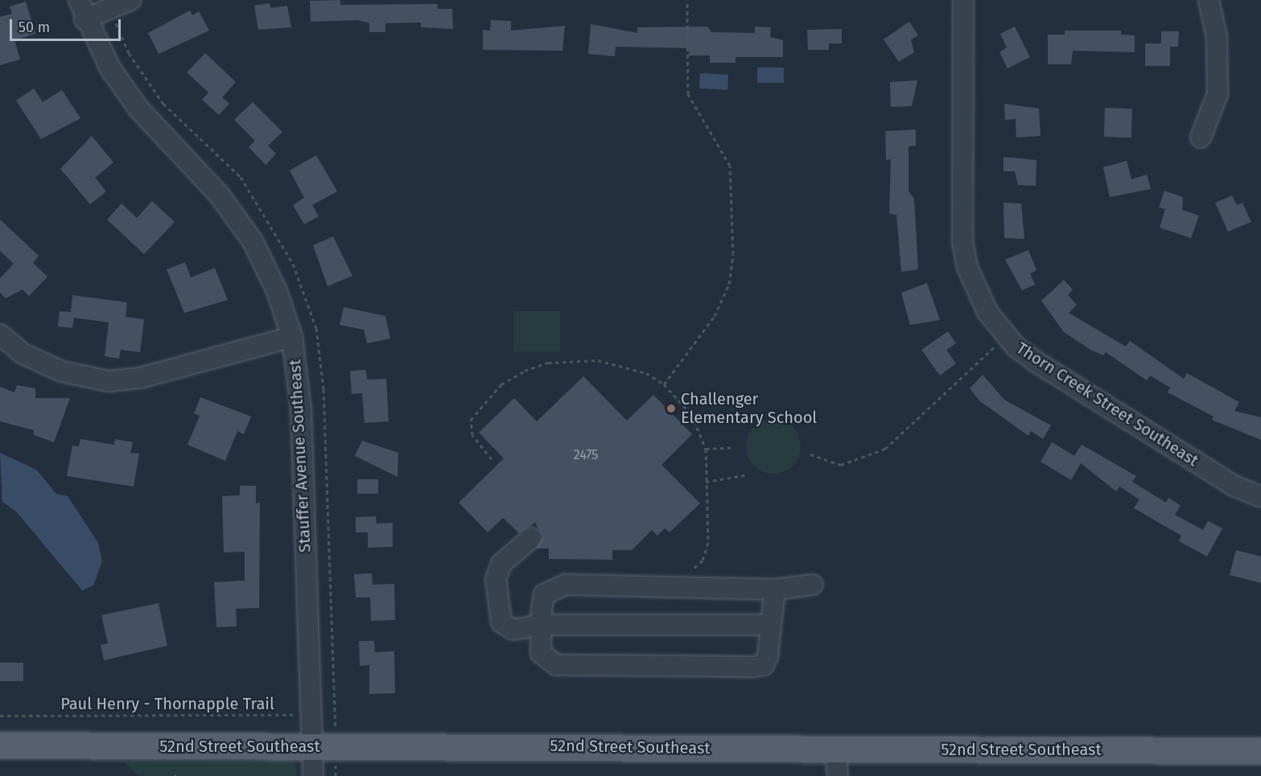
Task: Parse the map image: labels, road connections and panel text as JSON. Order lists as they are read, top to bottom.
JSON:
{
  "streets": {
    "main road": ["52nd Street Southeast"],
    "street": ["Thorn Creek Street Southeast", "Stauffer Avenue Southeast"],
    "path": ["Paul Henry - Thornapple Trail"]
  },
  "crossings": [
    ["Stauffer Avenue Southeast", "Paul Henry - Thornapple Trail"],
    ["Stauffer Avenue Southeast", "52nd Street Southeast"]
  ],
  "places": ["Challenger Elementary School"],
  "house_numbers": ["2475"],
  "scale_bar": "50 m"
}
